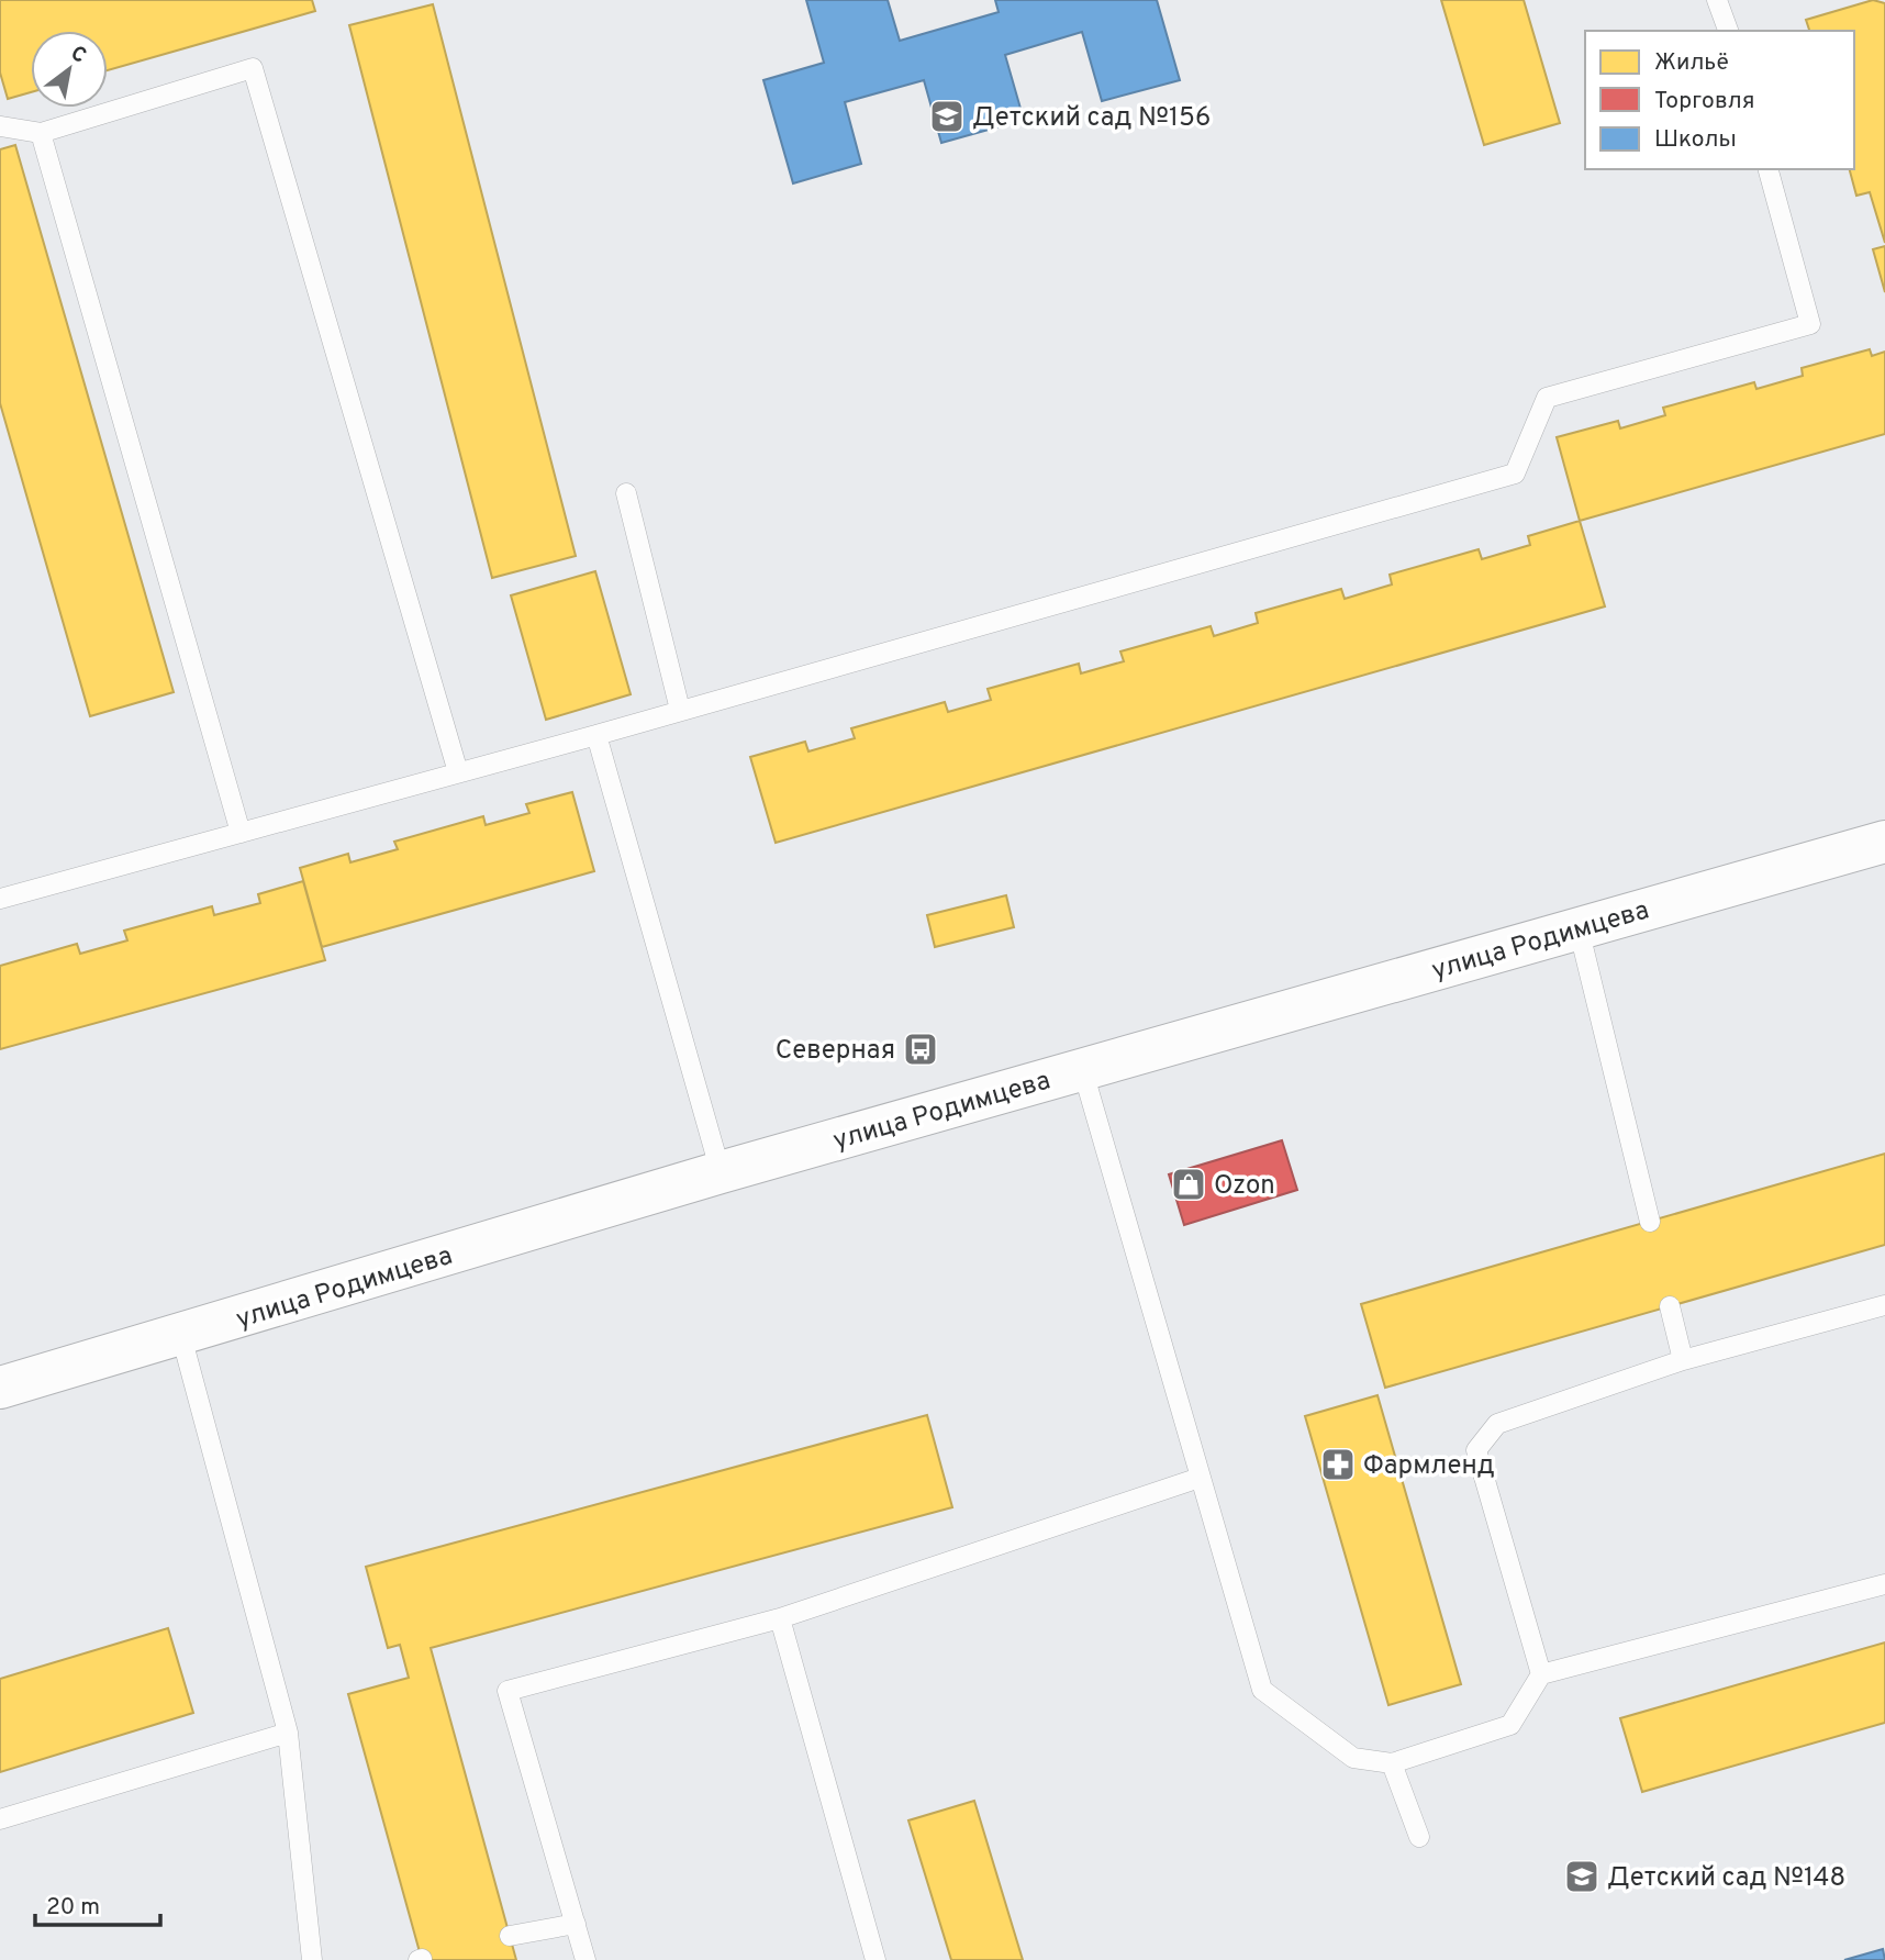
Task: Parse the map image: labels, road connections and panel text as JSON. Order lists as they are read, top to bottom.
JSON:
{
  "streets": {
    "main road": ["улица Родимцева"]
  },
  "places": {
    "school or university": ["Детский сад №156", "Детский сад №148"],
    "bus stop": ["Северная"],
    "shop": ["Ozon"],
    "pharmacy": ["Фармленд"]
  },
  "legend": ["Жильё", "Торговля", "Школы"],
  "scale_bar": "20 m",
  "north": "top right"
}
